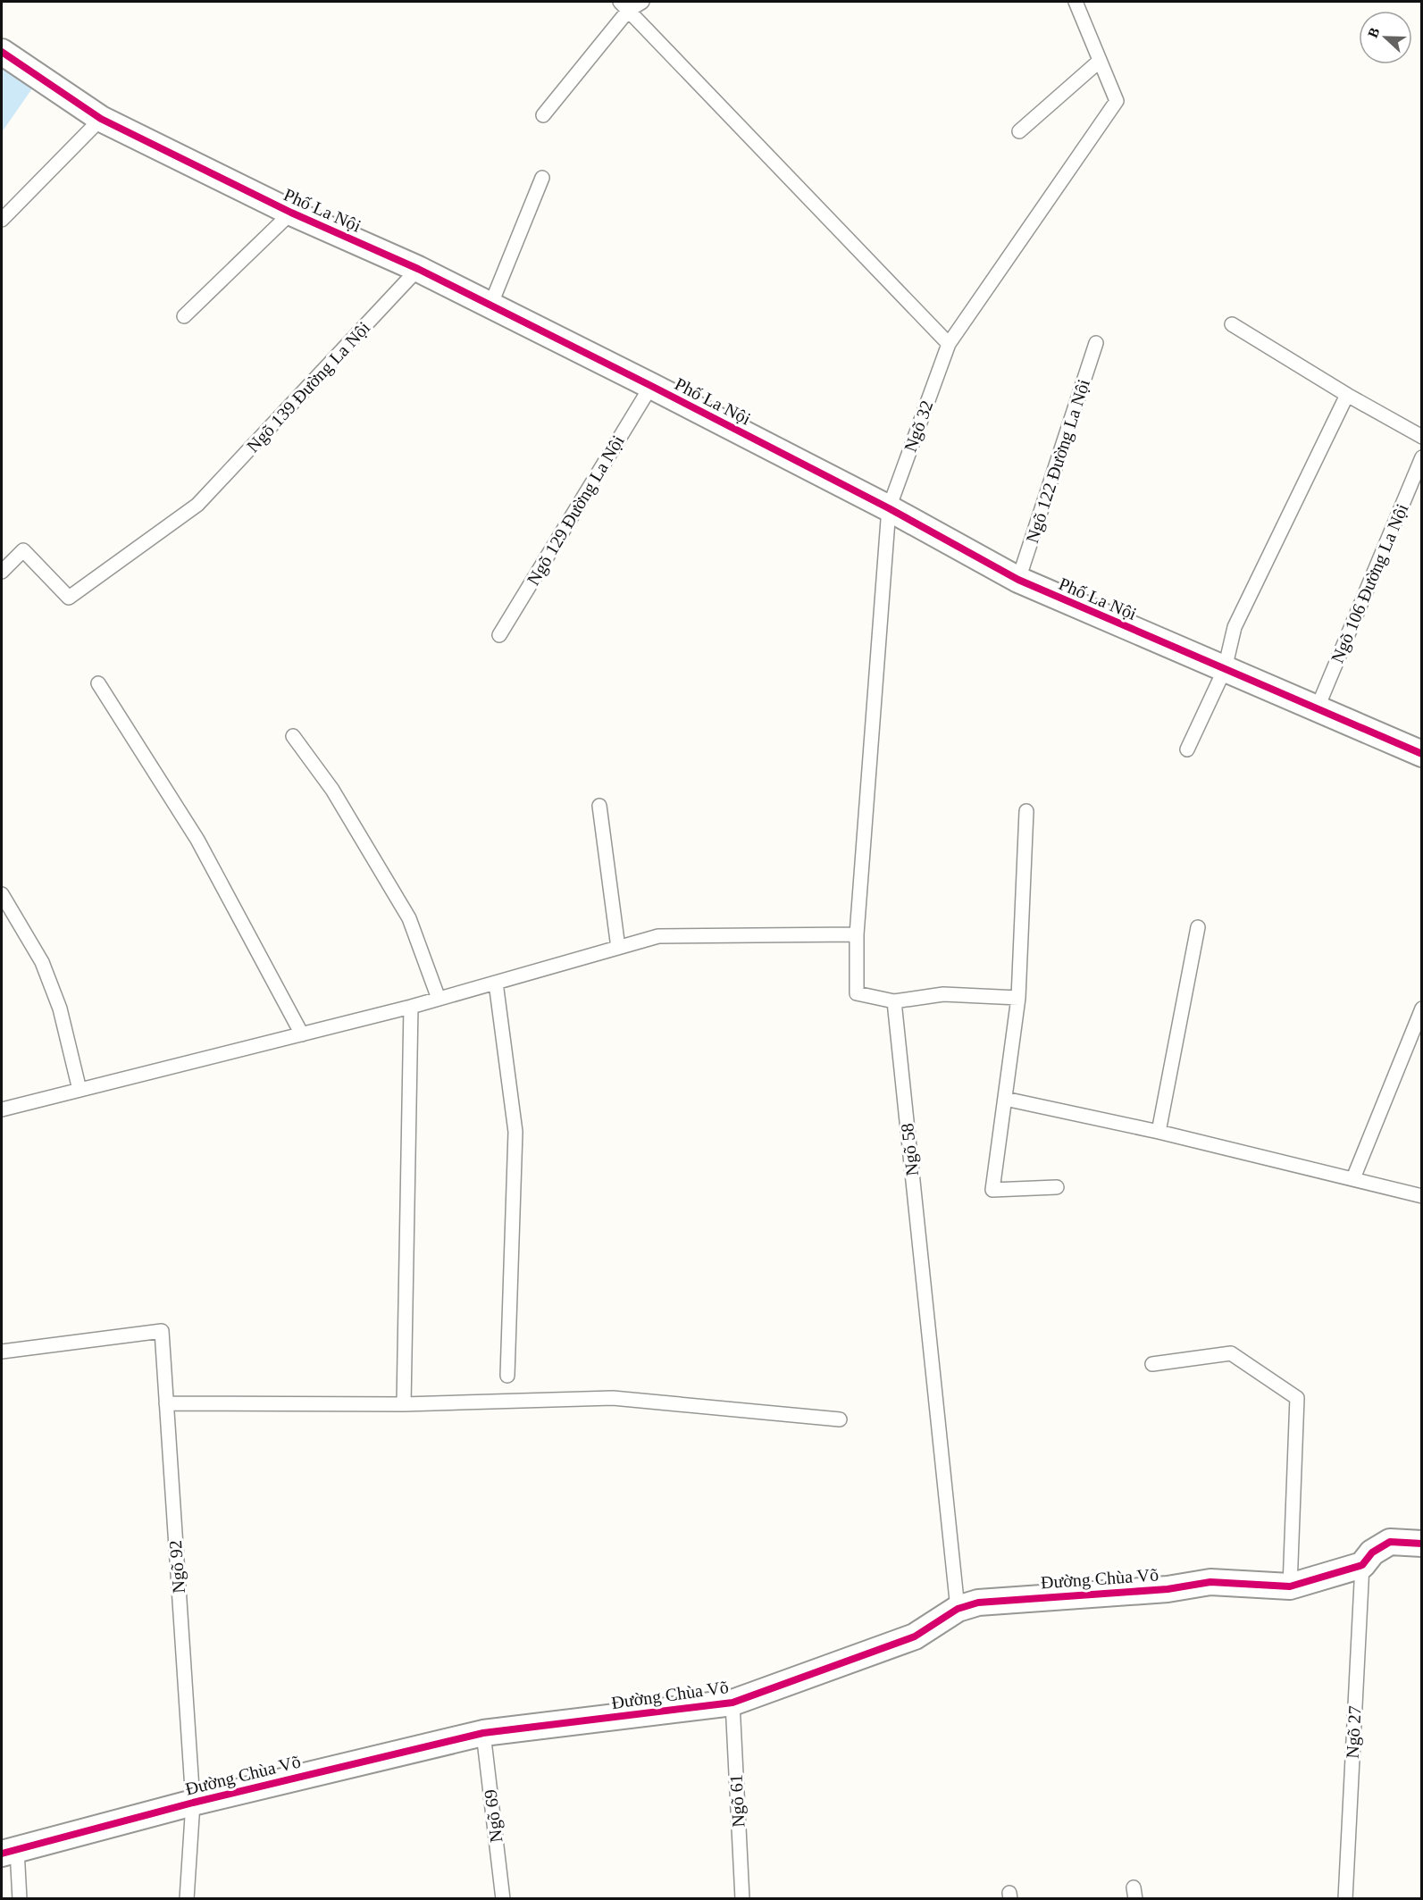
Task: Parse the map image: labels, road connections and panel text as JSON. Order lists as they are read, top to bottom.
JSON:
{
  "streets": {
    "street": ["Phố La Nội", "Đường Chùa Võ"],
    "lane": [
      "Ngõ 139 Đường La Nội",
      "Ngõ 32",
      "Ngõ 122 Đường La Nội",
      "Ngõ 129 Đường La Nội",
      "Ngõ 106 Đường La Nội",
      "Ngõ 58",
      "Ngõ 92",
      "Ngõ 27",
      "Ngõ 61",
      "Ngõ 69"
    ]
  },
  "crossings": [
    ["Phố La Nội", "Ngõ 139 Đường La Nội"],
    ["Phố La Nội", "Ngõ 32"],
    ["Phố La Nội", "Ngõ 122 Đường La Nội"],
    ["Phố La Nội", "Ngõ 129 Đường La Nội"],
    ["Phố La Nội", "Ngõ 106 Đường La Nội"],
    ["Ngõ 32", "Ngõ 58"],
    ["Ngõ 58", "Đường Chùa Võ"],
    ["Ngõ 92", "Đường Chùa Võ"],
    ["Đường Chùa Võ", "Ngõ 27"],
    ["Đường Chùa Võ", "Ngõ 61"],
    ["Đường Chùa Võ", "Ngõ 69"]
  ],
  "north": "left"
}
